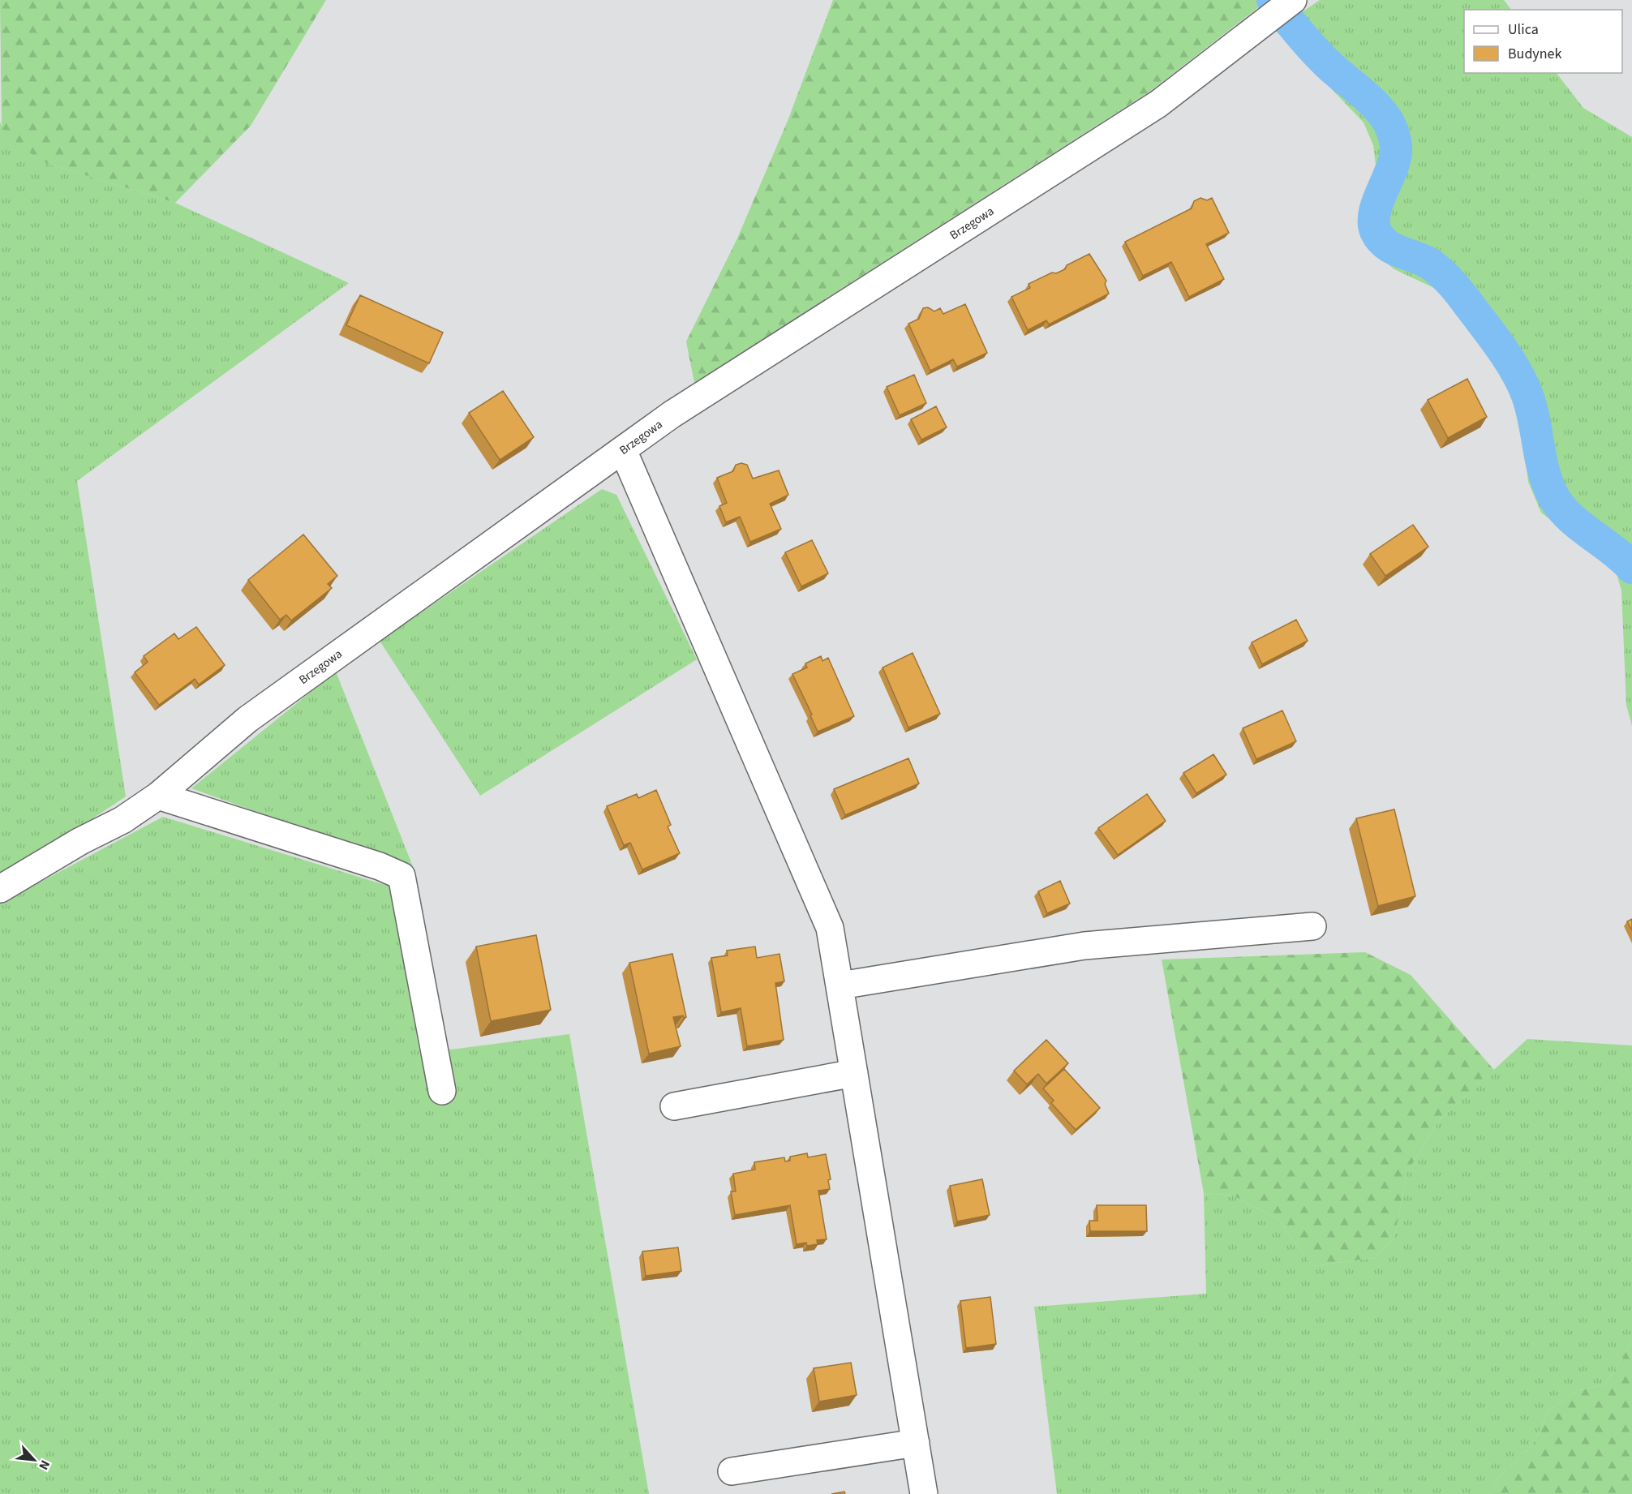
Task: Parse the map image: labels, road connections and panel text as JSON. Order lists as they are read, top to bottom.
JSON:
{
  "streets": {
    "street": ["Brzegowa"]
  },
  "legend": ["Ulica", "Budynek"],
  "north": "bottom right"
}
